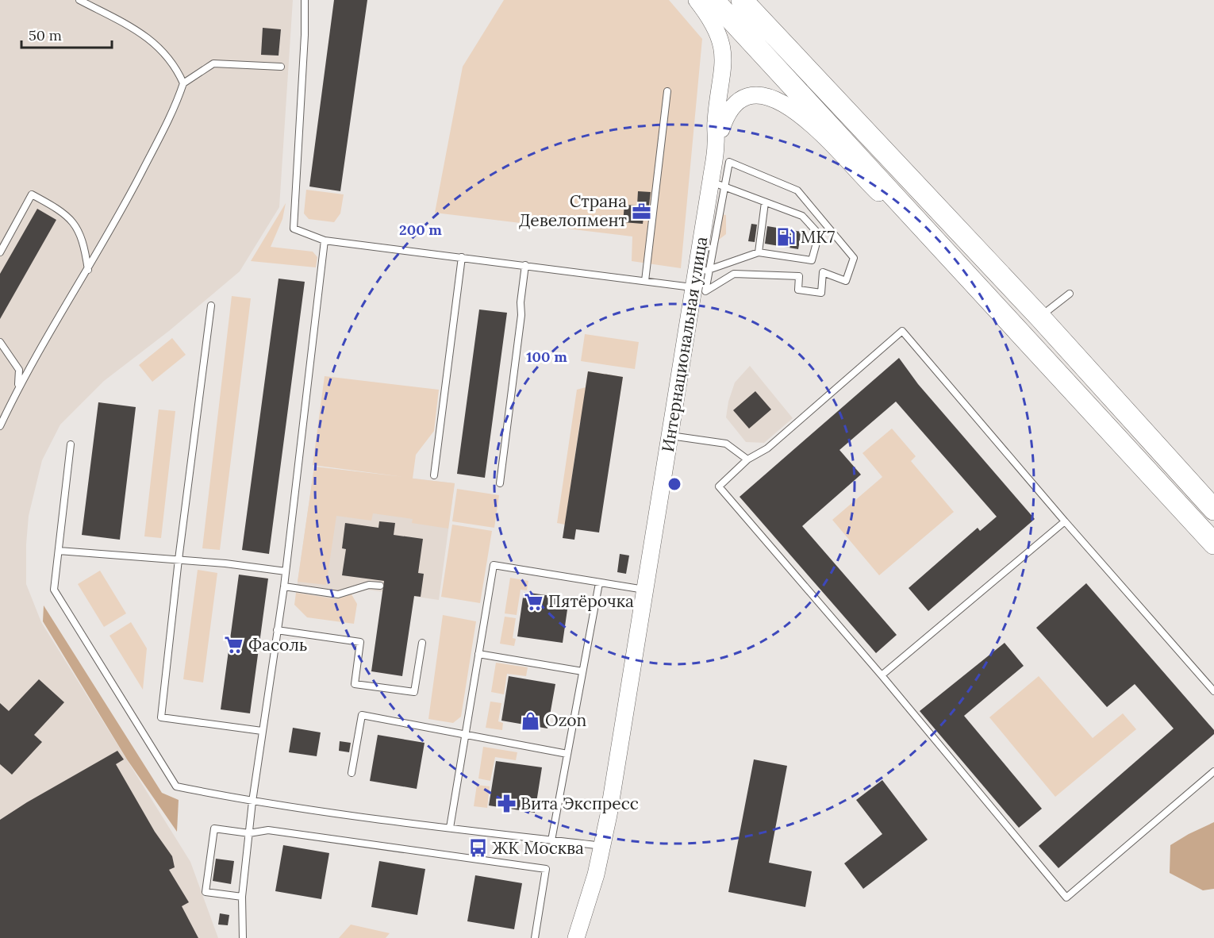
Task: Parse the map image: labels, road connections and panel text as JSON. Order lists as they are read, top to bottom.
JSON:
{
  "streets": {
    "street": ["Интернациональная улица"]
  },
  "places": {
    "office": ["Страна Девелопмент"],
    "fuel station": ["МК7"],
    "supermarket": ["Пятёрочка", "Фасоль"],
    "shop": ["Ozon"],
    "pharmacy": ["Вита Экспресс"],
    "bus stop": ["ЖК Москва"]
  },
  "scale_bar": "50 m",
  "rings": ["200 m", "100 m"]
}
